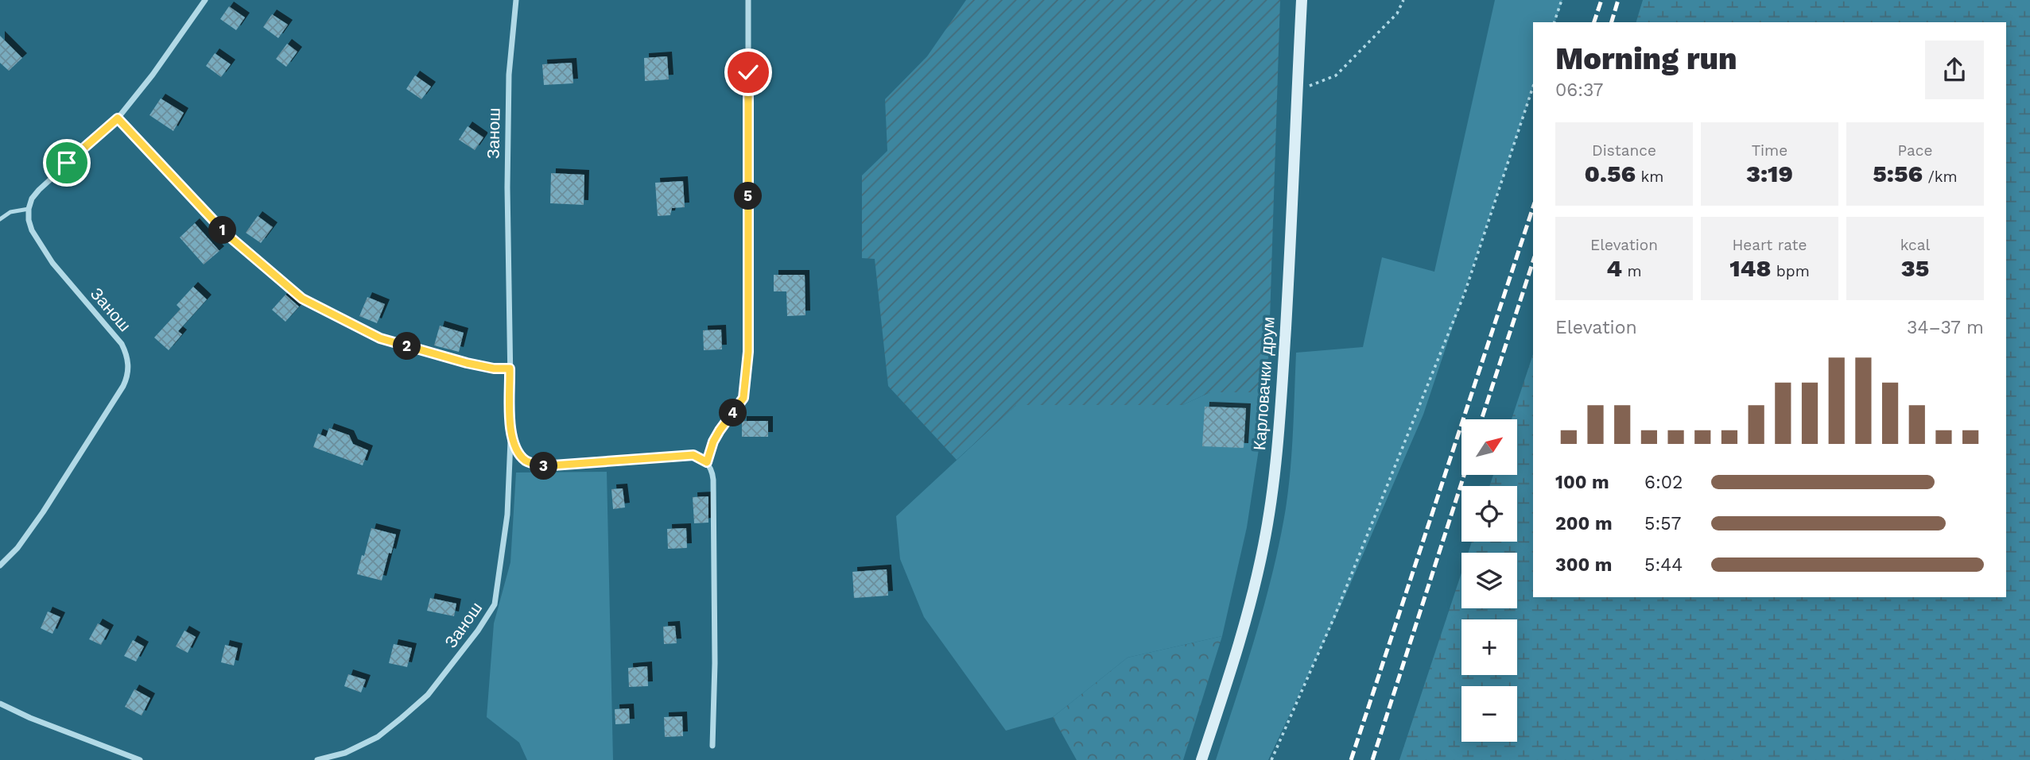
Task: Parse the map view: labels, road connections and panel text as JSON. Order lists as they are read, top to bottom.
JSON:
{
  "streets": {
    "main road": ["Карловачки друм"],
    "street": ["Занош"]
  },
  "north": "top right",
  "page": {
    "heading": ["Morning run", "06:37"],
    "stats": [
      ["Distance", "0.56 km"],
      ["Time", "3:19"],
      ["Pace", "5:56 /km"],
      ["Elevation", "4 m"],
      ["Heart rate", "148 bpm"],
      ["kcal", "35"]
    ],
    "pins": [
      "5",
      "1",
      "2",
      "4",
      "3"
    ],
    "chart": ["Elevation", "34–37 m"],
    "map_buttons": ["+", "−"],
    "list": [
      {
        "name": "100 m",
        "note": "6:02"
      },
      {
        "name": "200 m",
        "note": "5:57"
      },
      {
        "name": "300 m",
        "note": "5:44"
      }
    ]
  }
}
